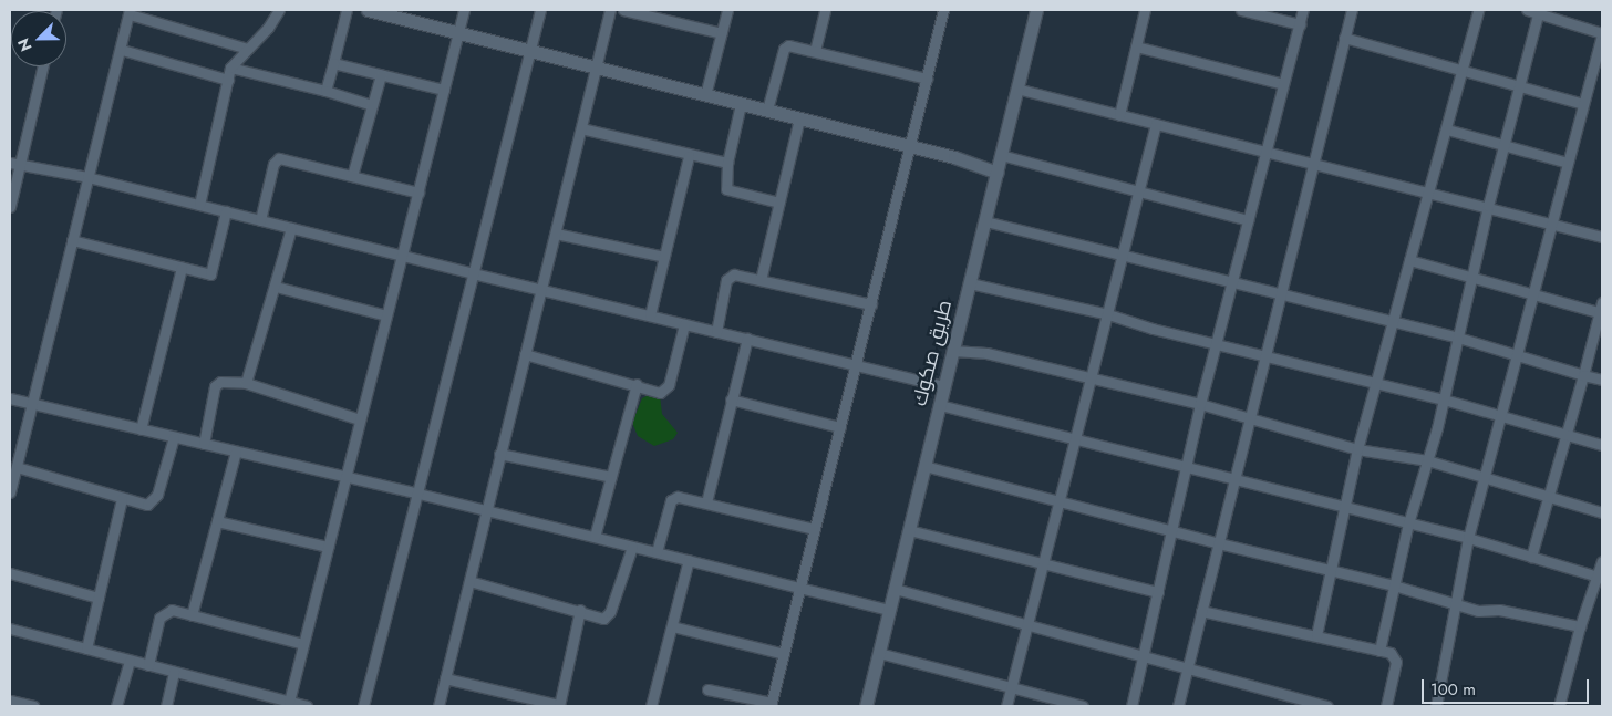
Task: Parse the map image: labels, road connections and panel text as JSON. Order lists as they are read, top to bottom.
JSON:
{
  "streets": {
    "street": ["طريق صكوك"]
  },
  "scale_bar": "100 m",
  "north": "bottom left"
}
